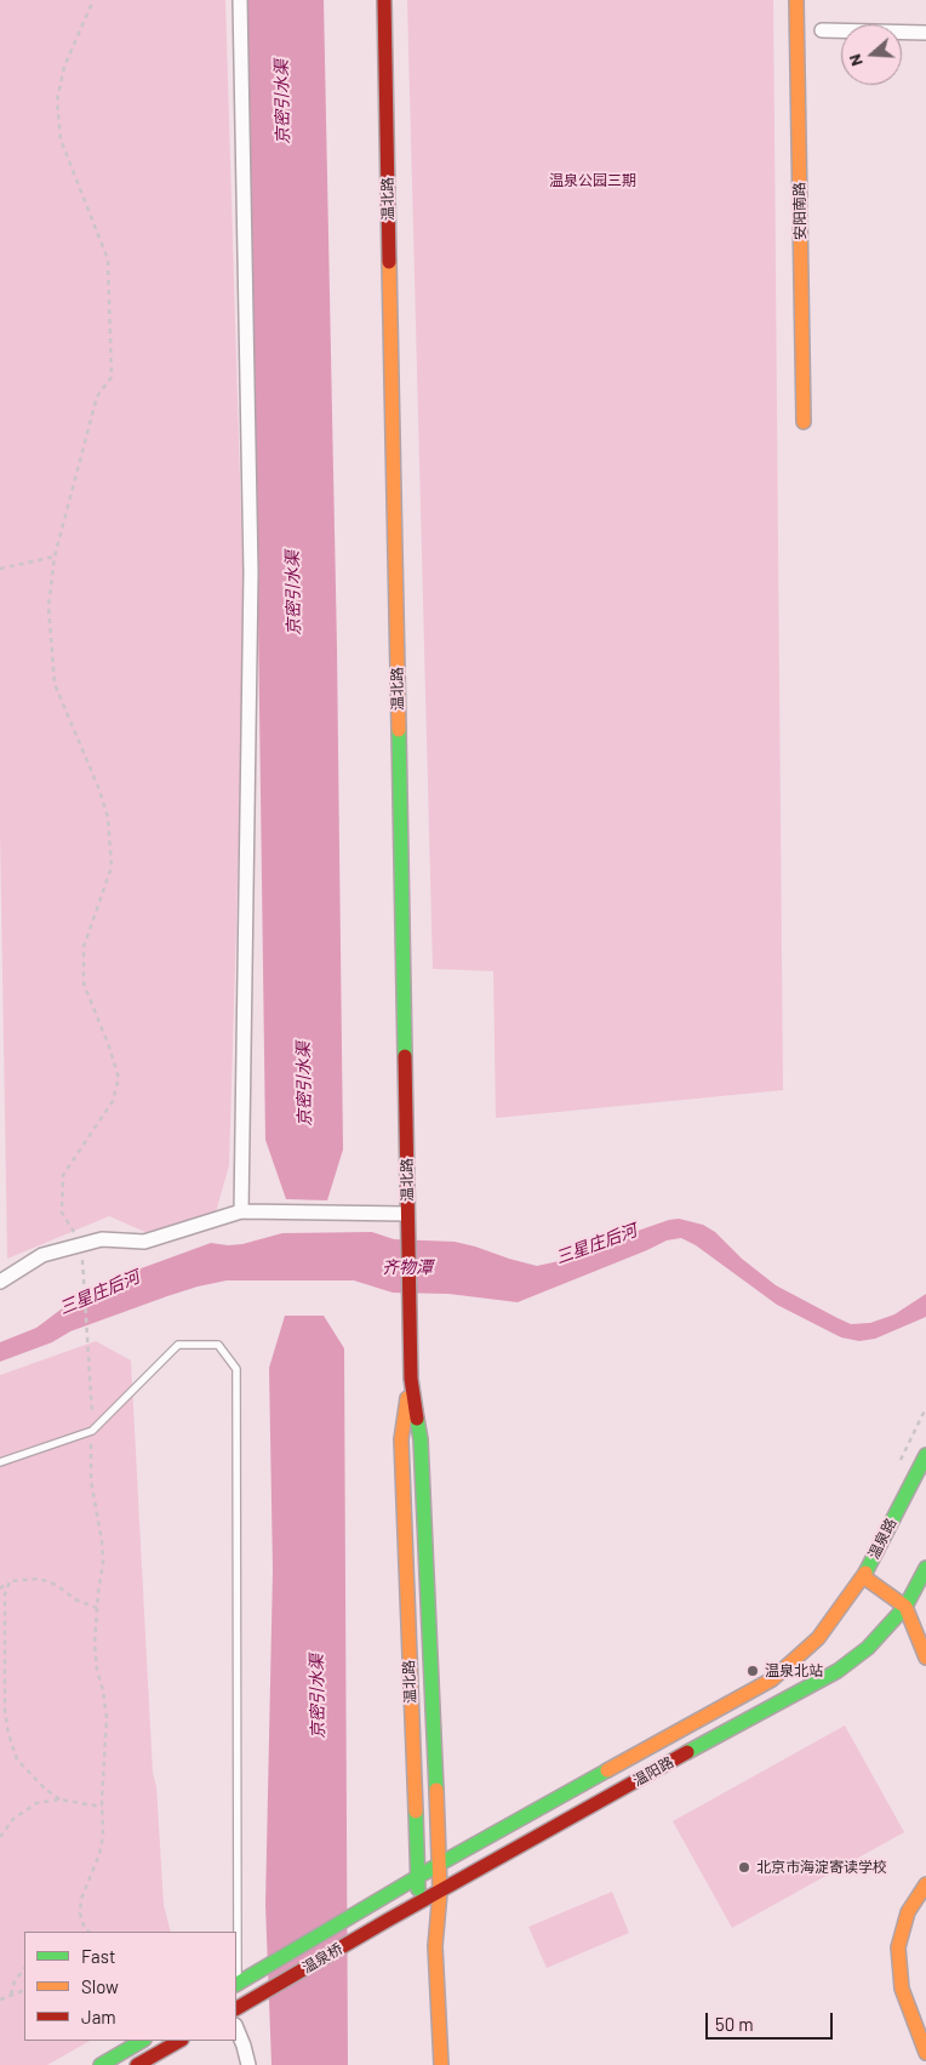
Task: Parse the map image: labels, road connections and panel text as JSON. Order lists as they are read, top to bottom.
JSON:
{
  "streets": {
    "main road": [
      "温北路",
      "安阳南路",
      "温泉路",
      "温阳路",
      "温泉桥"
    ]
  },
  "crossings": [
    ["温北路", "温阳路"],
    ["温泉路", "温阳路"],
    ["温阳路", "温泉桥"]
  ],
  "water": ["京密引水渠", "三星庄后河", "齐物潭"],
  "parks": ["温泉公园三期"],
  "places": ["温泉北站", "北京市海淀寄读学校"],
  "legend": ["Fast", "Slow", "Jam"],
  "scale_bar": "50 m",
  "north": "left"
}
